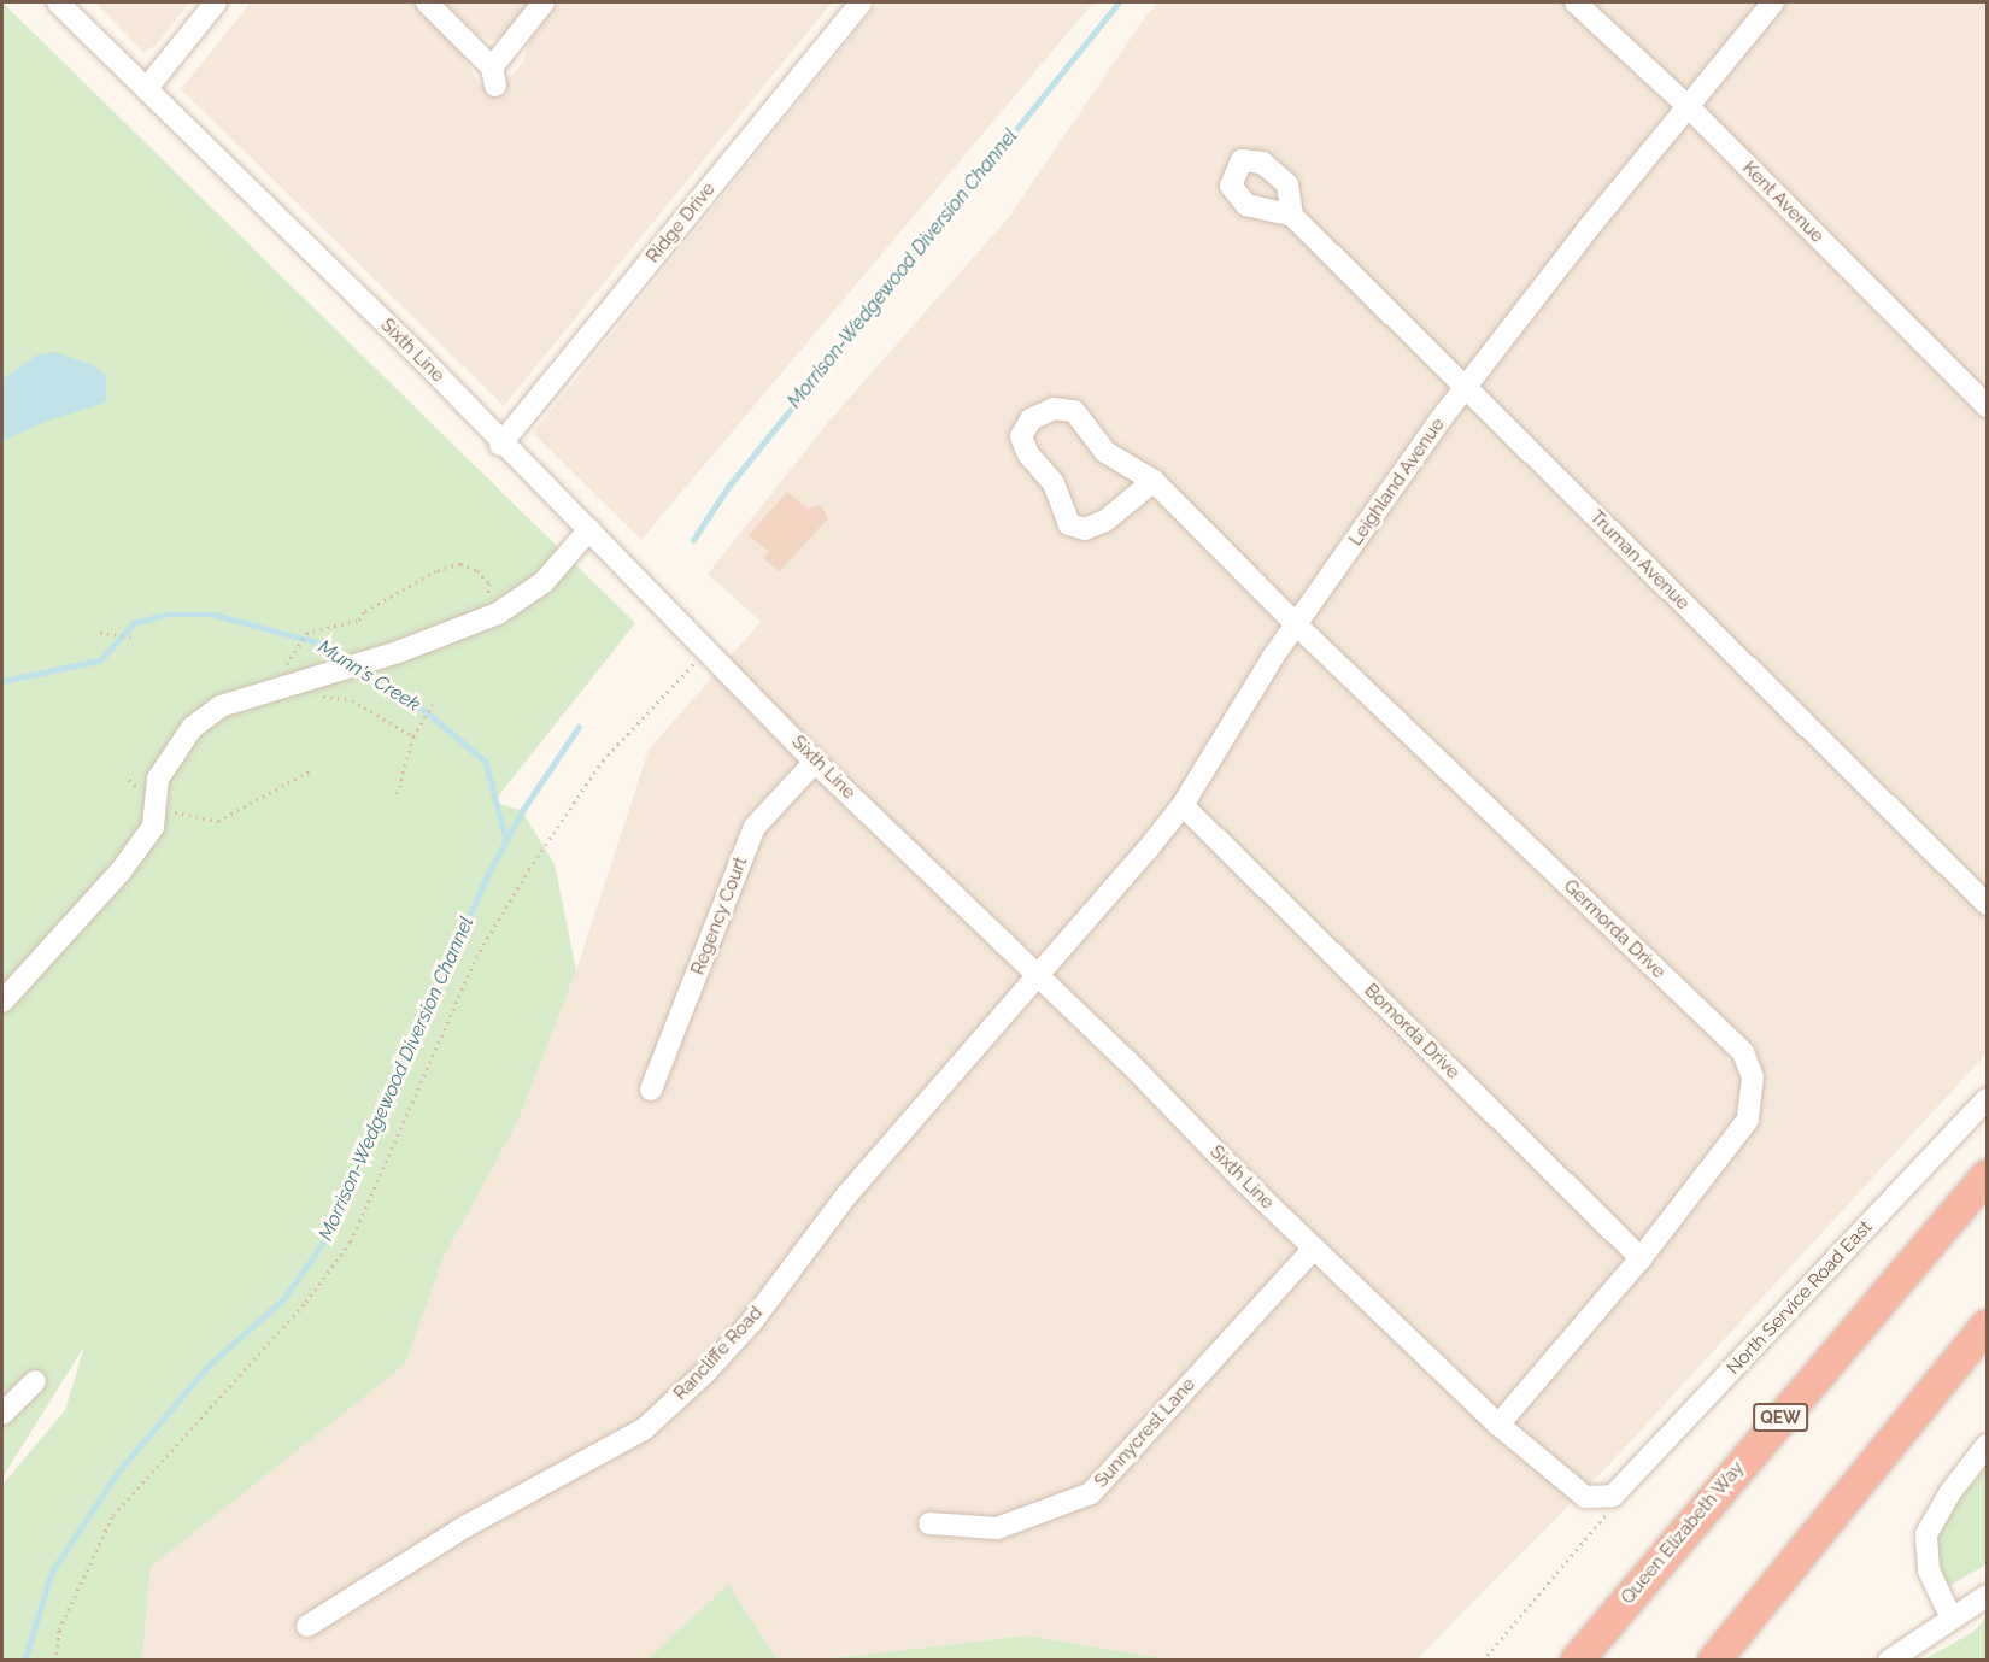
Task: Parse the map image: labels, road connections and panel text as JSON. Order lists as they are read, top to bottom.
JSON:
{
  "streets": {
    "highway": ["QEW", "Queen Elizabeth Way"],
    "street": [
      "Kent Avenue",
      "Ridge Drive",
      "Sixth Line",
      "Leighland Avenue",
      "Truman Avenue",
      "Regency Court",
      "Germorda Drive",
      "Bomorda Drive",
      "North Service Road East",
      "Rancliffe Road",
      "Sunnycrest Lane"
    ]
  },
  "crossings": [
    ["Kent Avenue", "Leighland Avenue"],
    ["Ridge Drive", "Sixth Line"],
    ["Sixth Line", "Leighland Avenue"],
    ["Sixth Line", "Regency Court"],
    ["Sixth Line", "Germorda Drive"],
    ["Sixth Line", "North Service Road East"],
    ["Sixth Line", "Rancliffe Road"],
    ["Sixth Line", "Sunnycrest Lane"],
    ["Leighland Avenue", "Truman Avenue"],
    ["Leighland Avenue", "Germorda Drive"],
    ["Leighland Avenue", "Bomorda Drive"],
    ["Leighland Avenue", "Rancliffe Road"],
    ["Germorda Drive", "Bomorda Drive"]
  ],
  "water": ["Morrison-Wedgewood Diversion Channel", "Munn's Creek"]
}
